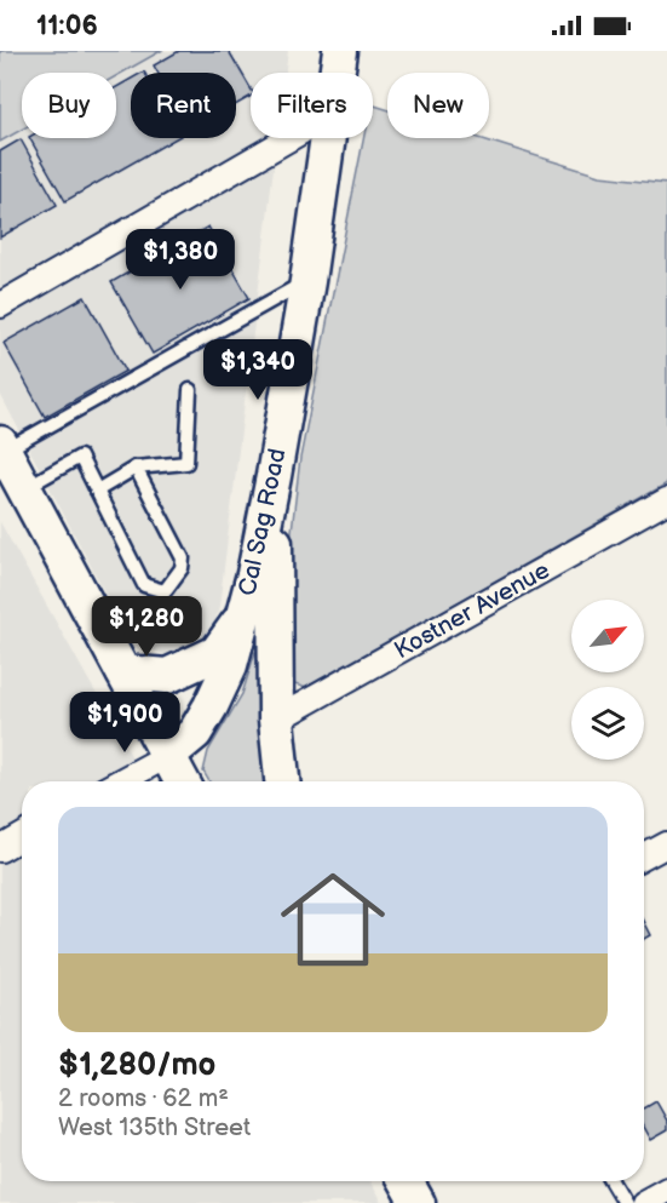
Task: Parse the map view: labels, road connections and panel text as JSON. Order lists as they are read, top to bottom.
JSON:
{
  "streets": {
    "street": ["Cal Sag Road", "Kostner Avenue"]
  },
  "north": "top right",
  "page": {
    "status": "11:06",
    "chip": [
      "Buy",
      "Rent",
      "Filters",
      "New"
    ],
    "price": [
      "$1,380",
      "$1,340",
      "$1,280",
      "$1,900"
    ],
    "list": [
      {
        "name": "$1,280/mo",
        "note": "2 rooms · 62 m² · West 135th Street"
      }
    ]
  }
}
